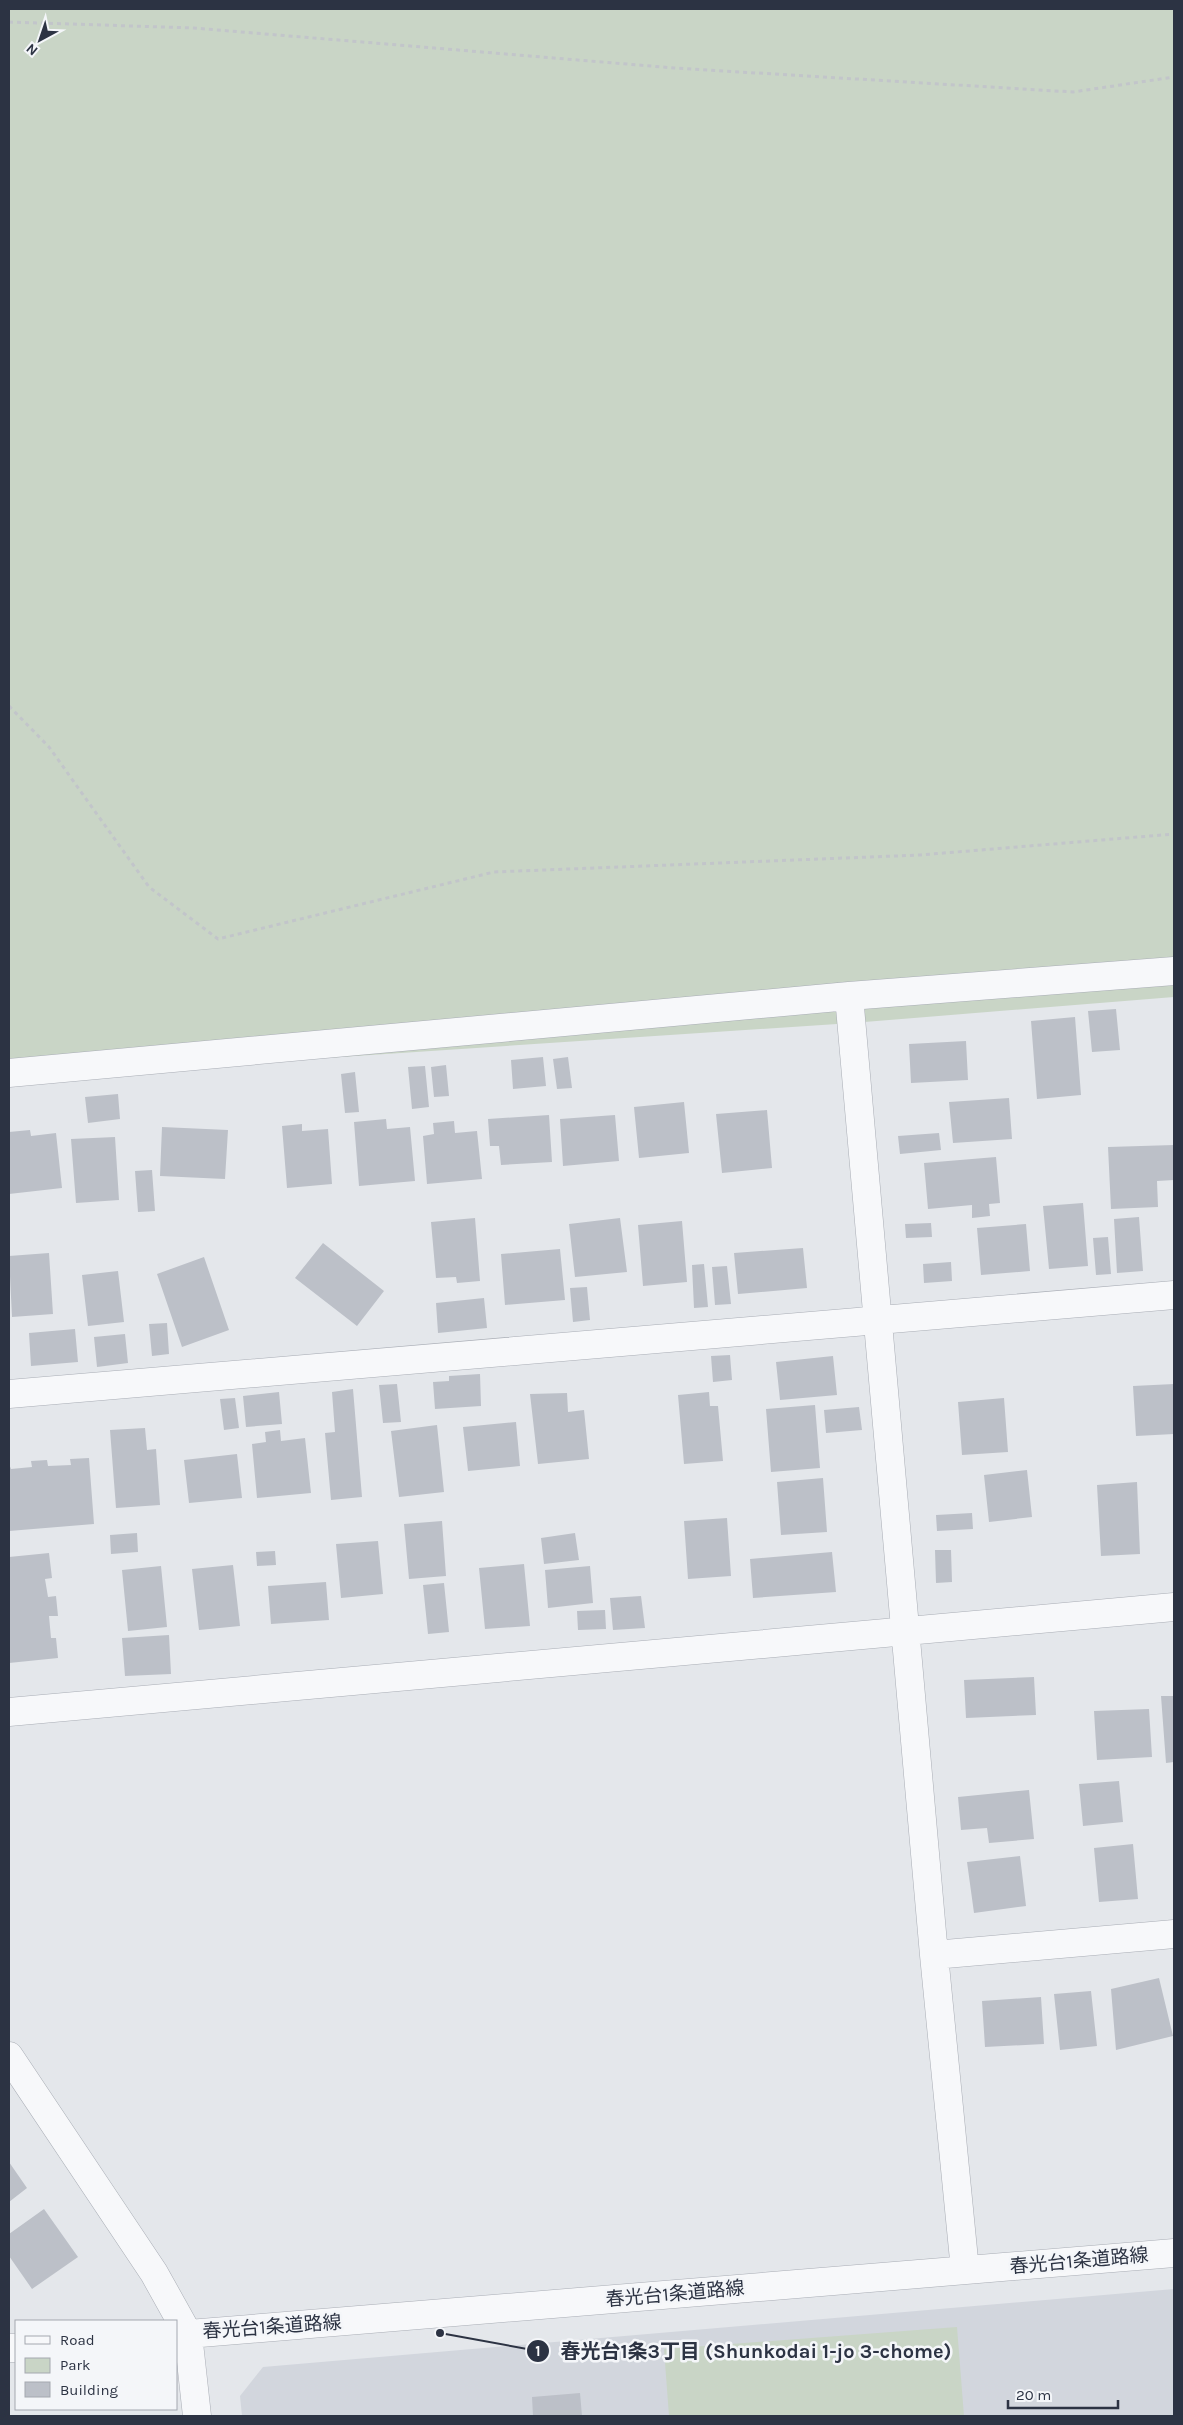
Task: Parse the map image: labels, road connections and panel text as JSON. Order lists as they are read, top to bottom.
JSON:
{
  "streets": {
    "street": ["春光台1条道路線"]
  },
  "places": ["春光台1条3丁目 (Shunkodai 1-jo 3-chome)"],
  "legend": ["Road", "Park", "Building"],
  "scale_bar": "20 m",
  "north": "bottom left"
}
